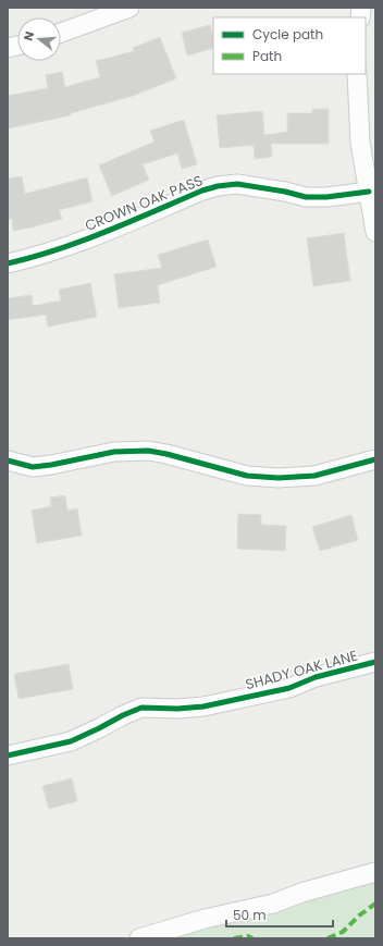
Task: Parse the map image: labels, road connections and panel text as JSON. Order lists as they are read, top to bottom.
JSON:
{
  "streets": {
    "street": ["CROWN OAK PASS", "SHADY OAK LANE"]
  },
  "legend": ["Cycle path", "Path"],
  "scale_bar": "50 m",
  "north": "left"
}
